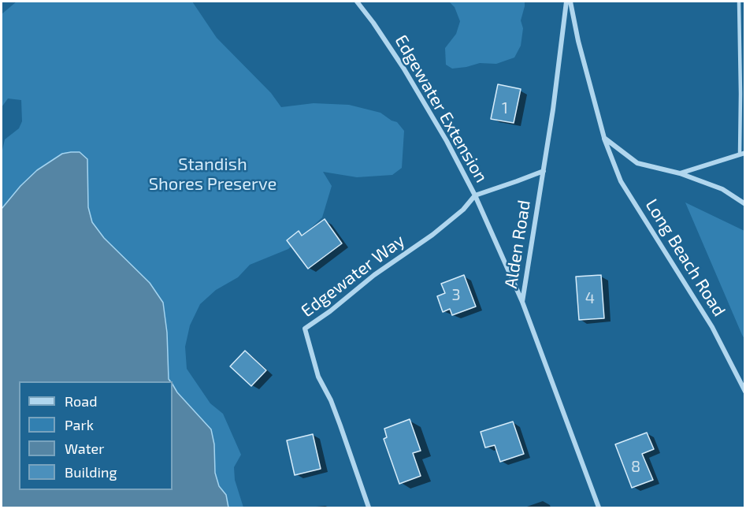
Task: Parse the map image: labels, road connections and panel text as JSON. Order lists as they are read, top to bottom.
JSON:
{
  "streets": {
    "street": [
      "Edgewater Extension",
      "Alden Road",
      "Long Beach Road",
      "Edgewater Way"
    ]
  },
  "crossings": [
    ["Edgewater Extension", "Alden Road"],
    ["Edgewater Extension", "Edgewater Way"]
  ],
  "parks": ["Standish Shores Preserve"],
  "house_numbers": [
    "1",
    "3",
    "4",
    "8"
  ],
  "legend": [
    "Road",
    "Park",
    "Water",
    "Building"
  ]
}
